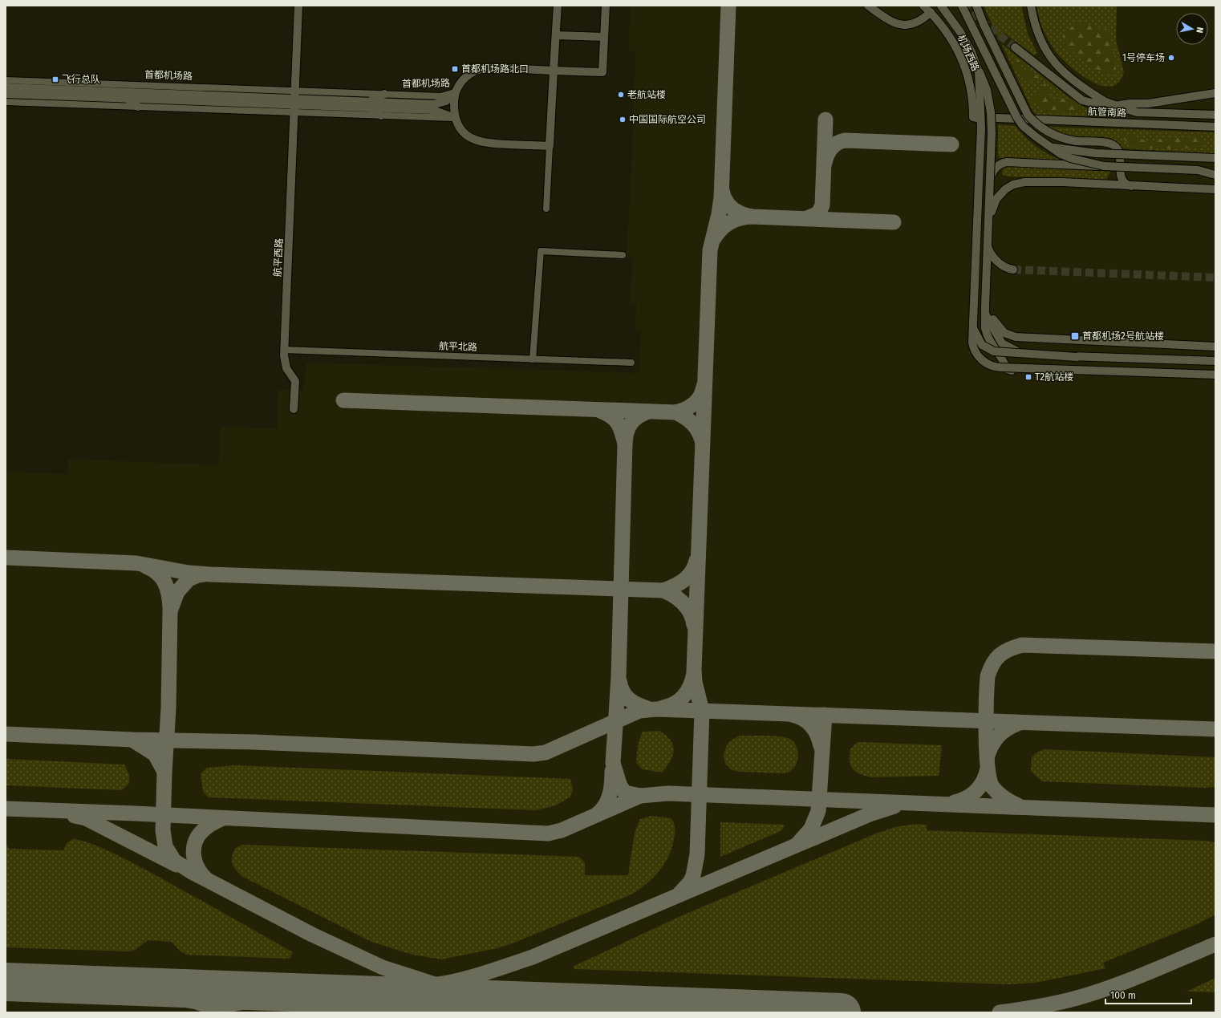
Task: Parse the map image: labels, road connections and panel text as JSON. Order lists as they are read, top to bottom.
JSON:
{
  "streets": {
    "street": [
      "机场西路",
      "首都机场路",
      "航管南路",
      "航平西路",
      "航平北路"
    ]
  },
  "crossings": [
    ["首都机场路", "航平西路"],
    ["航平西路", "航平北路"]
  ],
  "places": {
    "other": ["1号停车场", "老航站楼", "中国国际航空公司"],
    "transit": [
      "首都机场路北口",
      "飞行总队",
      "首都机场2号航站楼",
      "T2航站楼"
    ]
  },
  "scale_bar": "100 m",
  "north": "right"
}
